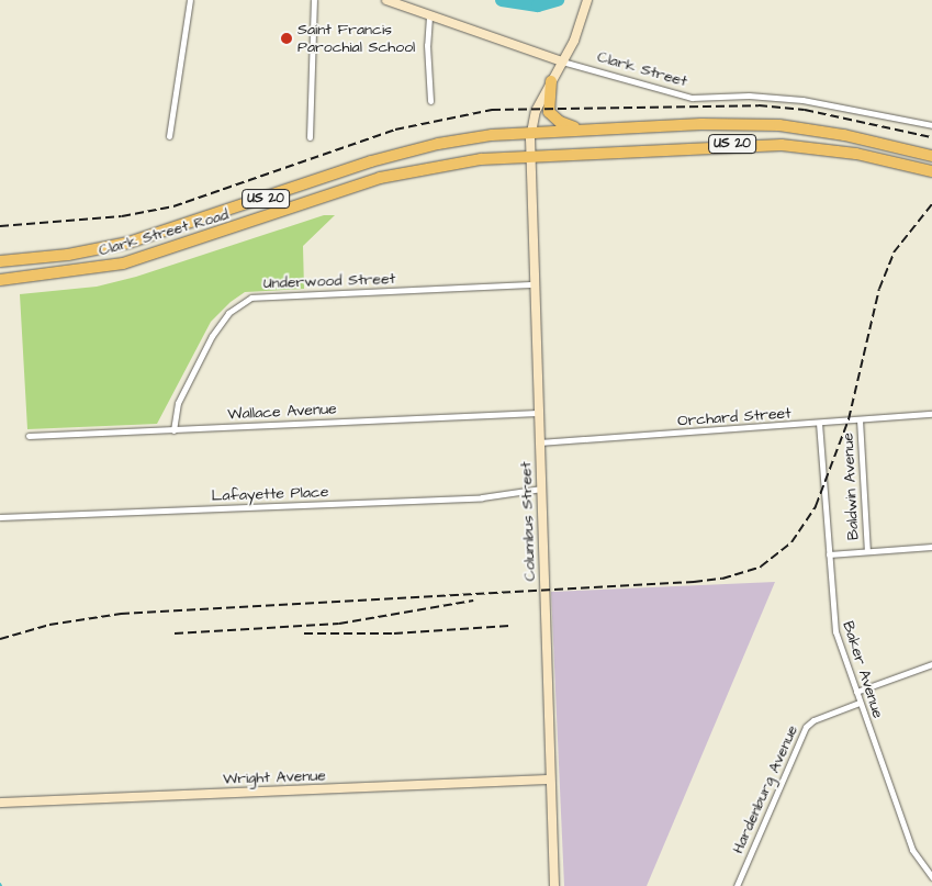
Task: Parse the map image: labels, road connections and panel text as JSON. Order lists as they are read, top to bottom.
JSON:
{
  "streets": {
    "highway": ["US 20", "Clark Street Road"],
    "street": [
      "Clark Street",
      "Underwood Street",
      "Wallace Avenue",
      "Orchard Street",
      "Baldwin Avenue",
      "Lafayette Place",
      "Columbus Street",
      "Baker Avenue",
      "Wright Avenue",
      "Hardenburg Avenue"
    ]
  },
  "crossings": [
    ["Clark Street", "Columbus Street"],
    ["US 20", "Clark Street Road"],
    ["US 20", "Columbus Street"],
    ["Clark Street Road", "Columbus Street"],
    ["Underwood Street", "Wallace Avenue"],
    ["Underwood Street", "Columbus Street"],
    ["Wallace Avenue", "Columbus Street"],
    ["Orchard Street", "Baldwin Avenue"],
    ["Orchard Street", "Columbus Street"],
    ["Orchard Street", "Baker Avenue"],
    ["Lafayette Place", "Columbus Street"],
    ["Columbus Street", "Wright Avenue"],
    ["Baker Avenue", "Hardenburg Avenue"]
  ],
  "places": ["Saint Francis Parochial School"]
}
